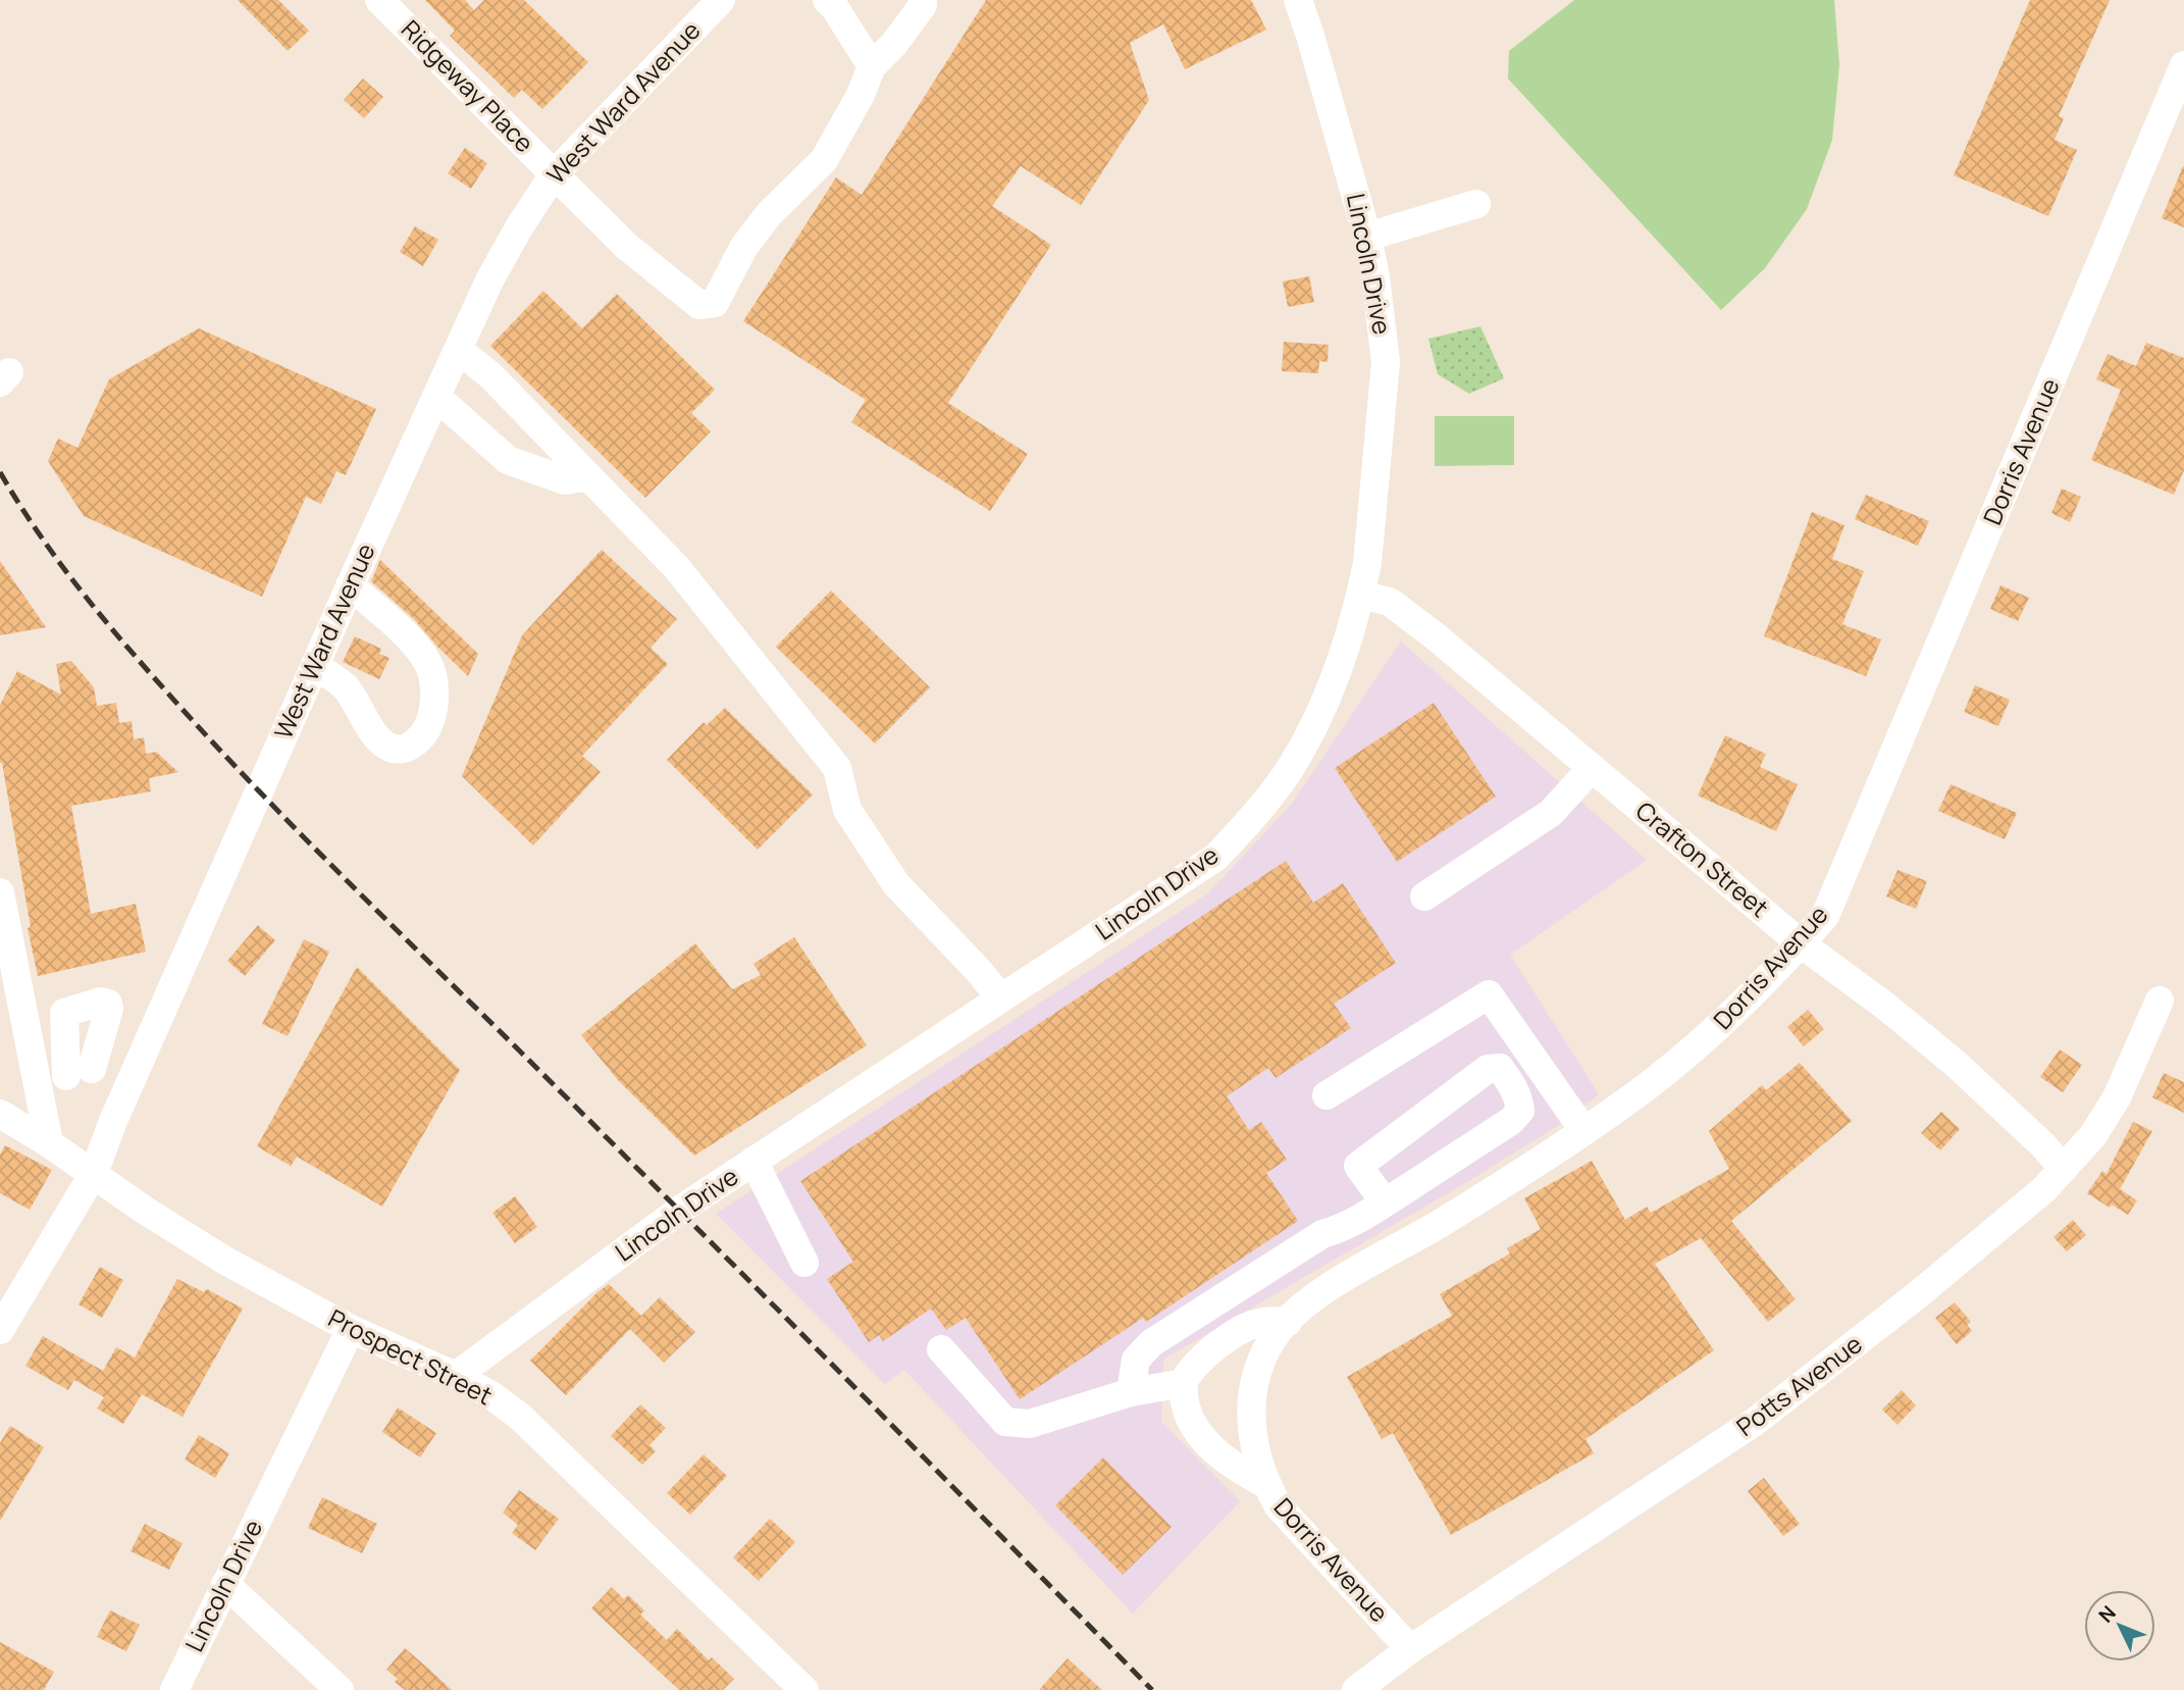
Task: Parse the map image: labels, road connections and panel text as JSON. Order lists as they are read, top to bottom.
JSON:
{
  "streets": {
    "street": [
      "Ridgeway Place",
      "West Ward Avenue",
      "Lincoln Drive",
      "Dorris Avenue",
      "Crafton Street",
      "Prospect Street",
      "Potts Avenue"
    ]
  },
  "crossings": [
    ["Ridgeway Place", "West Ward Avenue"],
    ["West Ward Avenue", "Prospect Street"],
    ["Lincoln Drive", "Crafton Street"],
    ["Lincoln Drive", "Prospect Street"],
    ["Dorris Avenue", "Crafton Street"],
    ["Dorris Avenue", "Potts Avenue"],
    ["Crafton Street", "Potts Avenue"]
  ],
  "north": "top left"
}
